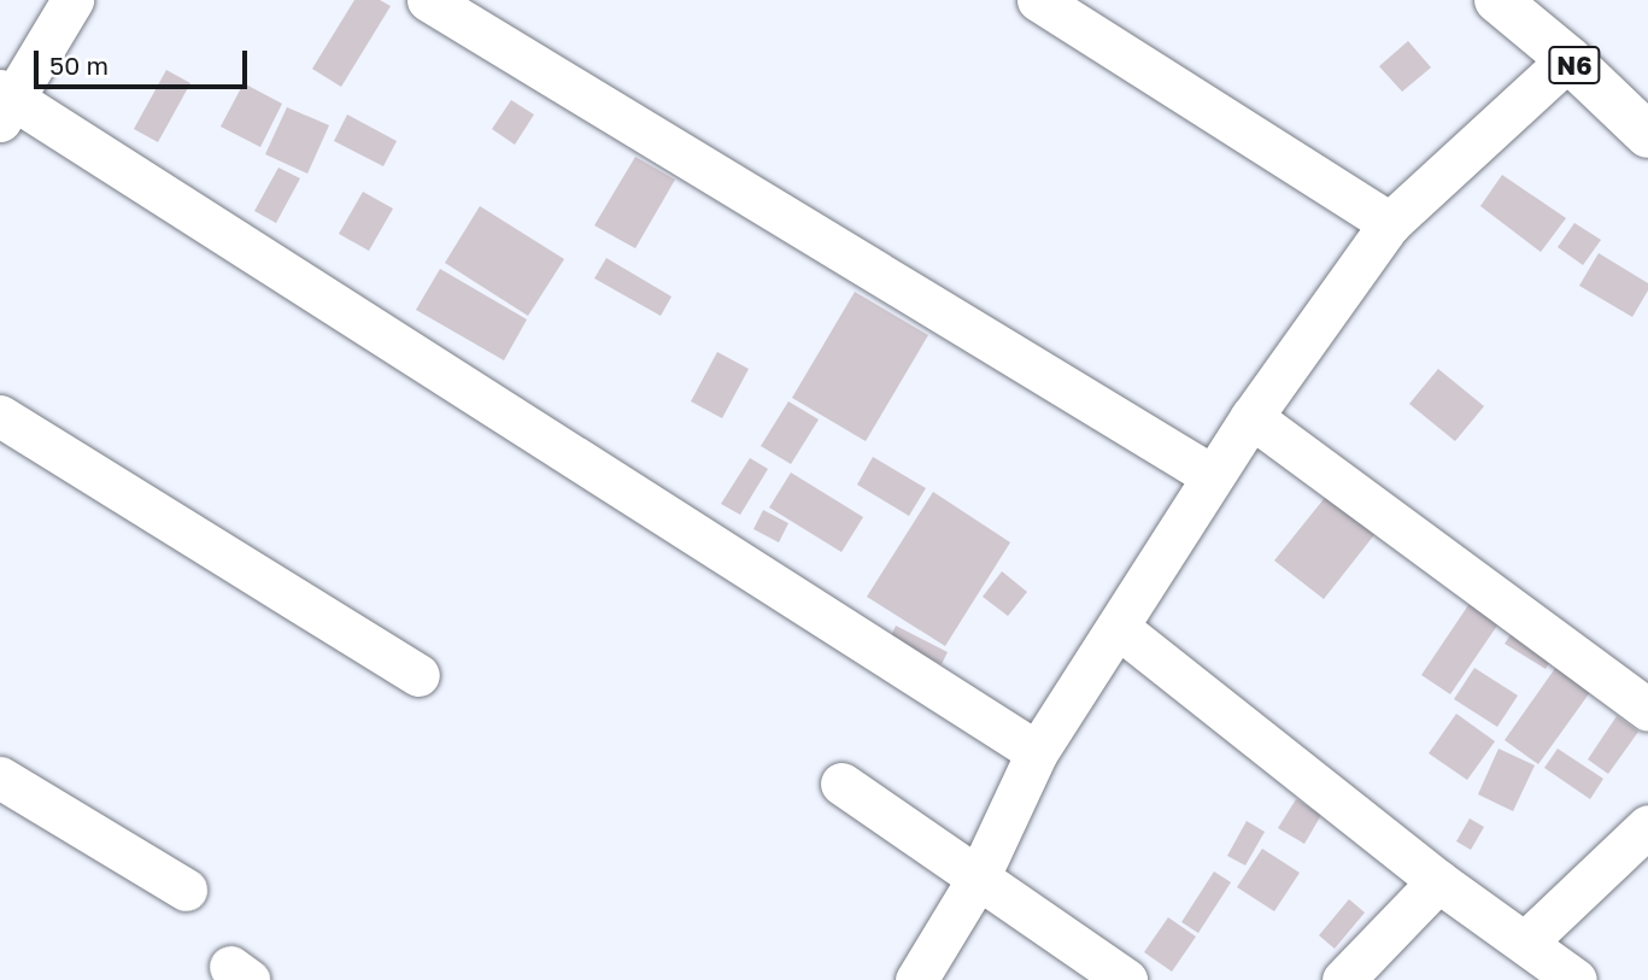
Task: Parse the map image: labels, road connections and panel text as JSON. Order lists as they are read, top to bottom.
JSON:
{
  "streets": {
    "highway": ["N6"]
  },
  "scale_bar": "50 m"
}
